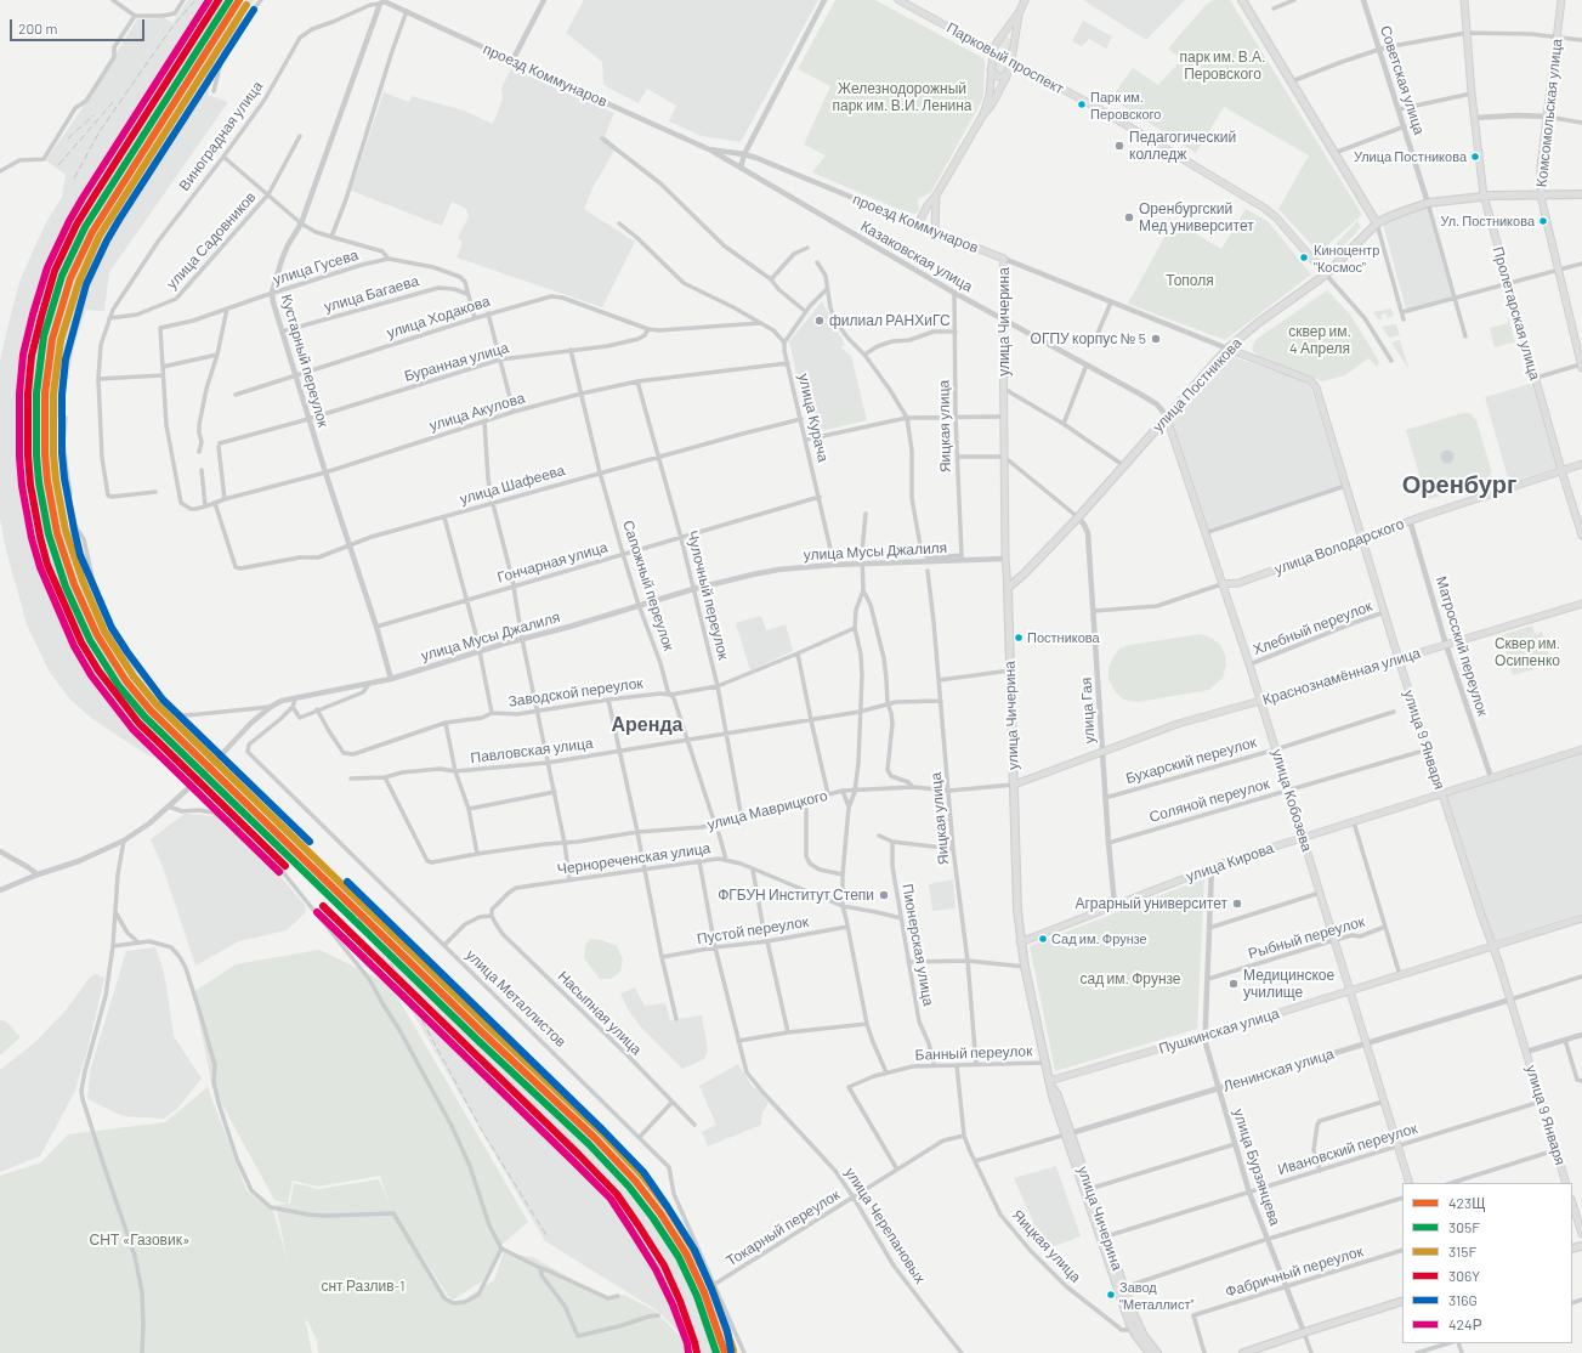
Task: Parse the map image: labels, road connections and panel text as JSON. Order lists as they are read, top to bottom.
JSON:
{
  "streets": {
    "main road": [
      "Парковый проспект",
      "проезд Коммунаров",
      "Комсомольская улица",
      "Пролетарская улица",
      "улица Чичерина",
      "улица Постникова",
      "улица Володарского",
      "Краснознамённая улица",
      "улица 9 Января",
      "улица Кобозева",
      "улица Маврицкого",
      "улица Кирова",
      "Пушкинская улица"
    ],
    "street": [
      "Советская улица",
      "Виноградная улица",
      "улица Садовников",
      "Казаковская улица",
      "улица Гусева",
      "улица Багаева",
      "улица Ходакова",
      "Кустарный переулок",
      "Буранная улица",
      "улица Акулова",
      "улица Курача",
      "Яицкая улица",
      "улица Шафеева",
      "улица Мусы Джалиля",
      "Гончарная улица",
      "Сапожный переулок",
      "Чулочный переулок",
      "Хлебный переулок",
      "Матросский переулок",
      "Заводской переулок",
      "улица Гая",
      "Павловская улица",
      "Бухарский переулок",
      "Соляной переулок",
      "Чернореченская улица",
      "Пустой переулок",
      "Рыбный переулок",
      "Пионерская улица",
      "улица Металлистов",
      "Насыпная улица",
      "Банный переулок",
      "Ленинская улица",
      "Ивановский переулок",
      "улица Бурзянцева",
      "улица Черепановых",
      "Токарный переулок",
      "Фабричный переулок"
    ]
  },
  "crossings": [
    ["Парковый проспект", "улица Постникова"],
    ["проезд Коммунаров", "Виноградная улица"],
    ["проезд Коммунаров", "Казаковская улица"],
    ["проезд Коммунаров", "улица Гусева"],
    ["проезд Коммунаров", "улица Чичерина"],
    ["проезд Коммунаров", "Кустарный переулок"],
    ["проезд Коммунаров", "улица Постникова"],
    ["проезд Коммунаров", "улица 9 Января"],
    ["Советская улица", "улица Постникова"],
    ["Комсомольская улица", "улица Постникова"],
    ["Виноградная улица", "улица Садовников"],
    ["Виноградная улица", "Кустарный переулок"],
    ["Казаковская улица", "улица Чичерина"],
    ["Казаковская улица", "улица Постникова"],
    ["Казаковская улица", "Яицкая улица"],
    ["Казаковская улица", "улица Кобозева"],
    ["улица Гусева", "улица Багаева"],
    ["улица Гусева", "Кустарный переулок"],
    ["улица Багаева", "Кустарный переулок"],
    ["Пролетарская улица", "улица Постникова"],
    ["Пролетарская улица", "улица Володарского"],
    ["улица Ходакова", "Кустарный переулок"],
    ["улица Ходакова", "Буранная улица"],
    ["улица Чичерина", "улица Постникова"],
    ["улица Чичерина", "Яицкая улица"],
    ["улица Чичерина", "улица Мусы Джалиля"],
    ["улица Чичерина", "улица Маврицкого"],
    ["улица Чичерина", "улица Кирова"],
    ["улица Чичерина", "Пушкинская улица"],
    ["улица Чичерина", "Банный переулок"],
    ["улица Чичерина", "Ленинская улица"],
    ["улица Чичерина", "Ивановский переулок"],
    ["Кустарный переулок", "Буранная улица"],
    ["Кустарный переулок", "улица Акулова"],
    ["Кустарный переулок", "улица Шафеева"],
    ["Кустарный переулок", "улица Мусы Джалиля"],
    ["Кустарный переулок", "Гончарная улица"],
    ["Буранная улица", "улица Акулова"],
    ["Буранная улица", "Сапожный переулок"],
    ["улица Постникова", "улица Гая"],
    ["улица Постникова", "улица 9 Января"],
    ["улица Постникова", "улица Кобозева"],
    ["улица Акулова", "улица Курача"],
    ["улица Акулова", "улица Шафеева"],
    ["улица Акулова", "Сапожный переулок"],
    ["улица Акулова", "Чулочный переулок"],
    ["улица Курача", "улица Шафеева"],
    ["улица Курача", "улица Мусы Джалиля"],
    ["улица Курача", "Гончарная улица"],
    ["Яицкая улица", "улица Мусы Джалиля"],
    ["Яицкая улица", "Павловская улица"],
    ["Яицкая улица", "улица Маврицкого"],
    ["Яицкая улица", "Банный переулок"],
    ["Яицкая улица", "Ленинская улица"],
    ["Яицкая улица", "Токарный переулок"],
    ["улица Шафеева", "Сапожный переулок"],
    ["улица Шафеева", "Чулочный переулок"],
    ["улица Володарского", "Матросский переулок"],
    ["улица Володарского", "улица Гая"],
    ["улица Володарского", "улица 9 Января"],
    ["улица Володарского", "улица Кобозева"],
    ["улица Мусы Джалиля", "Сапожный переулок"],
    ["улица Мусы Джалиля", "Чулочный переулок"],
    ["Гончарная улица", "Сапожный переулок"],
    ["Гончарная улица", "Чулочный переулок"],
    ["Сапожный переулок", "Заводской переулок"],
    ["Сапожный переулок", "Павловская улица"],
    ["Сапожный переулок", "улица Маврицкого"],
    ["Чулочный переулок", "Павловская улица"],
    ["Чулочный переулок", "улица Маврицкого"],
    ["Хлебный переулок", "улица 9 Января"],
    ["Хлебный переулок", "улица Кобозева"],
    ["Матросский переулок", "Краснознамённая улица"],
    ["Матросский переулок", "улица Кирова"],
    ["Краснознамённая улица", "улица Гая"],
    ["Краснознамённая улица", "улица 9 Января"],
    ["Краснознамённая улица", "улица Кобозева"],
    ["Краснознамённая улица", "улица Маврицкого"],
    ["улица Гая", "Бухарский переулок"],
    ["улица Гая", "Соляной переулок"],
    ["улица Гая", "улица Маврицкого"],
    ["улица Гая", "улица Кирова"],
    ["улица 9 Января", "Соляной переулок"],
    ["улица 9 Января", "улица Кирова"],
    ["улица 9 Января", "Пушкинская улица"],
    ["улица 9 Января", "Ленинская улица"],
    ["улица 9 Января", "Ивановский переулок"],
    ["Павловская улица", "улица Маврицкого"],
    ["Бухарский переулок", "улица Кобозева"],
    ["Соляной переулок", "улица Кобозева"],
    ["улица Кобозева", "улица Кирова"],
    ["улица Кобозева", "Рыбный переулок"],
    ["улица Кобозева", "Пушкинская улица"],
    ["улица Кобозева", "Ленинская улица"],
    ["улица Кобозева", "Ивановский переулок"],
    ["Чернореченская улица", "Пионерская улица"],
    ["Чернореченская улица", "Насыпная улица"],
    ["Чернореченская улица", "улица Черепановых"],
    ["улица Кирова", "улица Бурзянцева"],
    ["Пустой переулок", "улица Черепановых"],
    ["Рыбный переулок", "улица Бурзянцева"],
    ["Пионерская улица", "Банный переулок"],
    ["улица Металлистов", "Токарный переулок"],
    ["Пушкинская улица", "улица Бурзянцева"],
    ["Банный переулок", "Токарный переулок"],
    ["Ленинская улица", "улица Бурзянцева"],
    ["Ивановский переулок", "улица Бурзянцева"],
    ["улица Бурзянцева", "Фабричный переулок"],
    ["улица Черепановых", "Токарный переулок"]
  ],
  "districts": ["Оренбург", "Аренда"],
  "parks": [
    "парк им. В.А. Перовского",
    "Железнодорожный парк им. В.И. Ленина",
    "Тополя",
    "сквер им. 4 Апреля",
    "Сквер им. Осипенко",
    "сад им. Фрунзе",
    "СНТ «Газовик»",
    "снт Разлив-1"
  ],
  "places": [
    "Парк им. Перовского",
    "Педагогический колледж",
    "Улица Постникова",
    "Оренбургский Мед университет",
    "Ул. Постникова",
    "Киноцентр \"Космос\"",
    "филиал РАНХиГС",
    "ОГПУ корпус № 5",
    "Постникова",
    "ФГБУН Институт Степи",
    "Аграрный университет",
    "Сад им. Фрунзе",
    "Медицинское училище",
    "Завод \"Металлист\""
  ],
  "lines": [
    "transit line 423Щ",
    "transit line 305F",
    "transit line 306Y",
    "transit line 424Р",
    "transit line 315F",
    "transit line 316G"
  ],
  "legend": [
    "423Щ",
    "305F",
    "315F",
    "306Y",
    "316G",
    "424Р"
  ],
  "scale_bar": "200 m"
}
